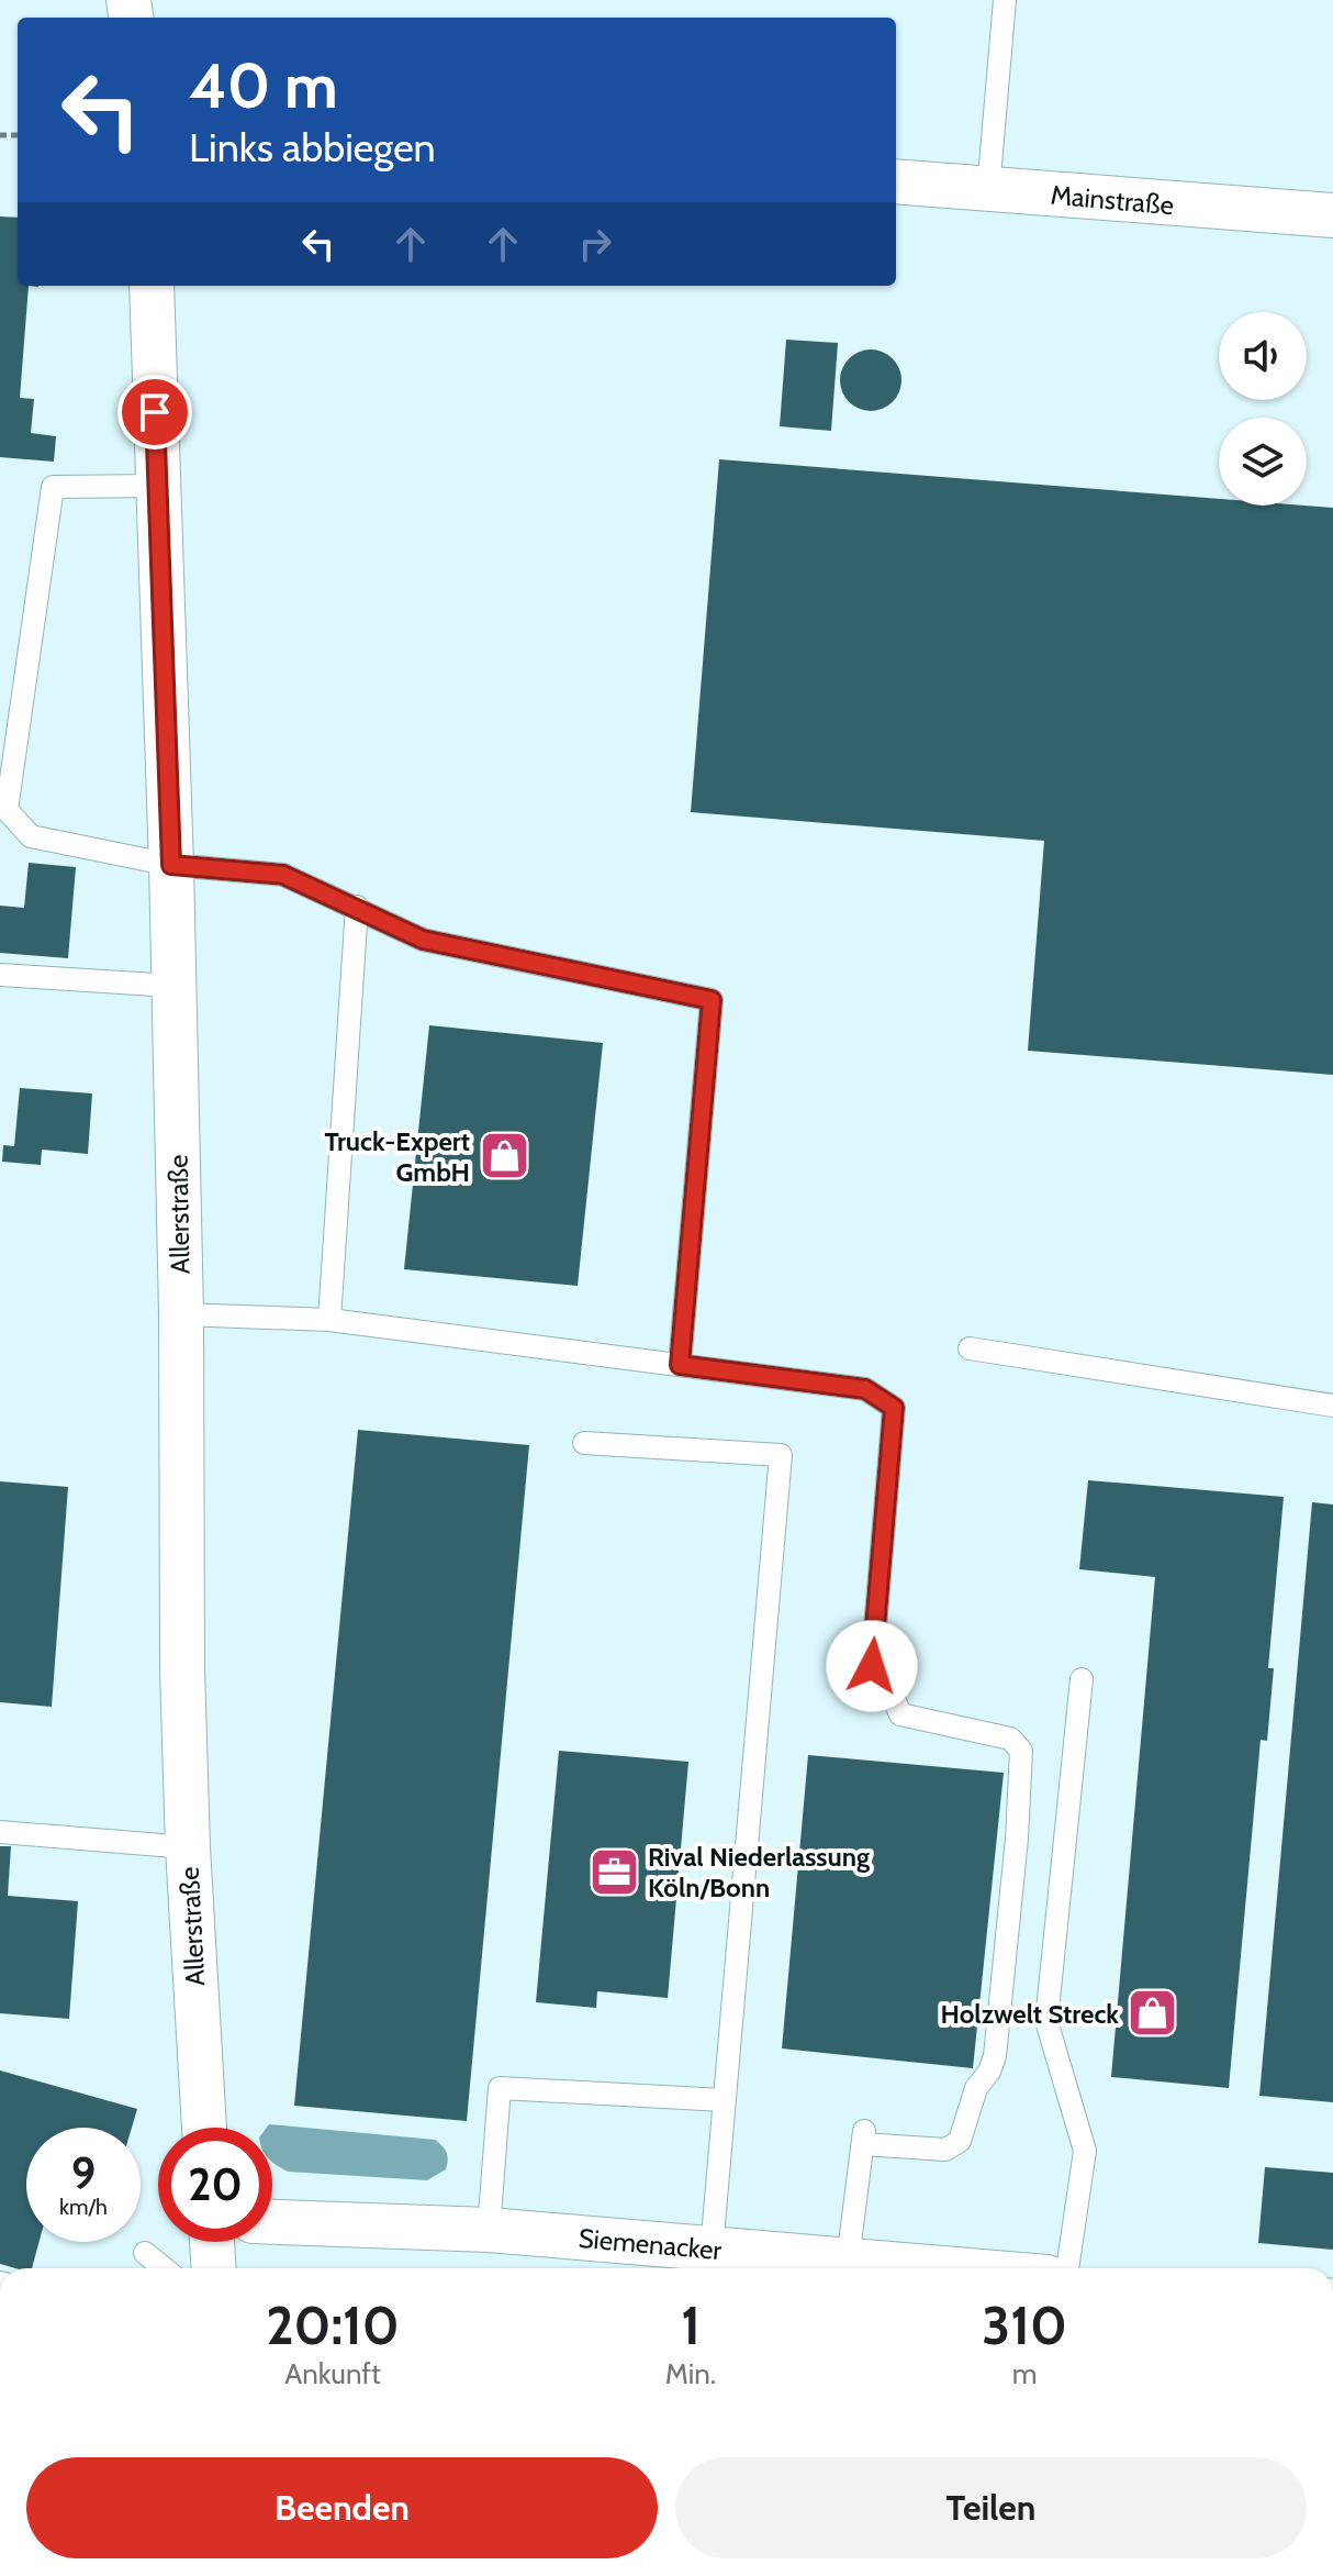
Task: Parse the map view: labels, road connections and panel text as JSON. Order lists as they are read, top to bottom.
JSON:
{
  "streets": {
    "street": ["Mainstraße", "Allerstraße", "Siemenacker"]
  },
  "places": {
    "shop": ["Truck-Expert GmbH", "Holzwelt Streck"],
    "office": ["Rival Niederlassung Köln/Bonn"]
  },
  "page": {
    "turn": ["40 m", "Links abbiegen"],
    "speed": "9 km/h",
    "limit": "20",
    "eta": [
      "20:10",
      "Ankunft",
      "1",
      "Min.",
      "310",
      "m"
    ],
    "buttons": ["Beenden", "Teilen"]
  }
}
